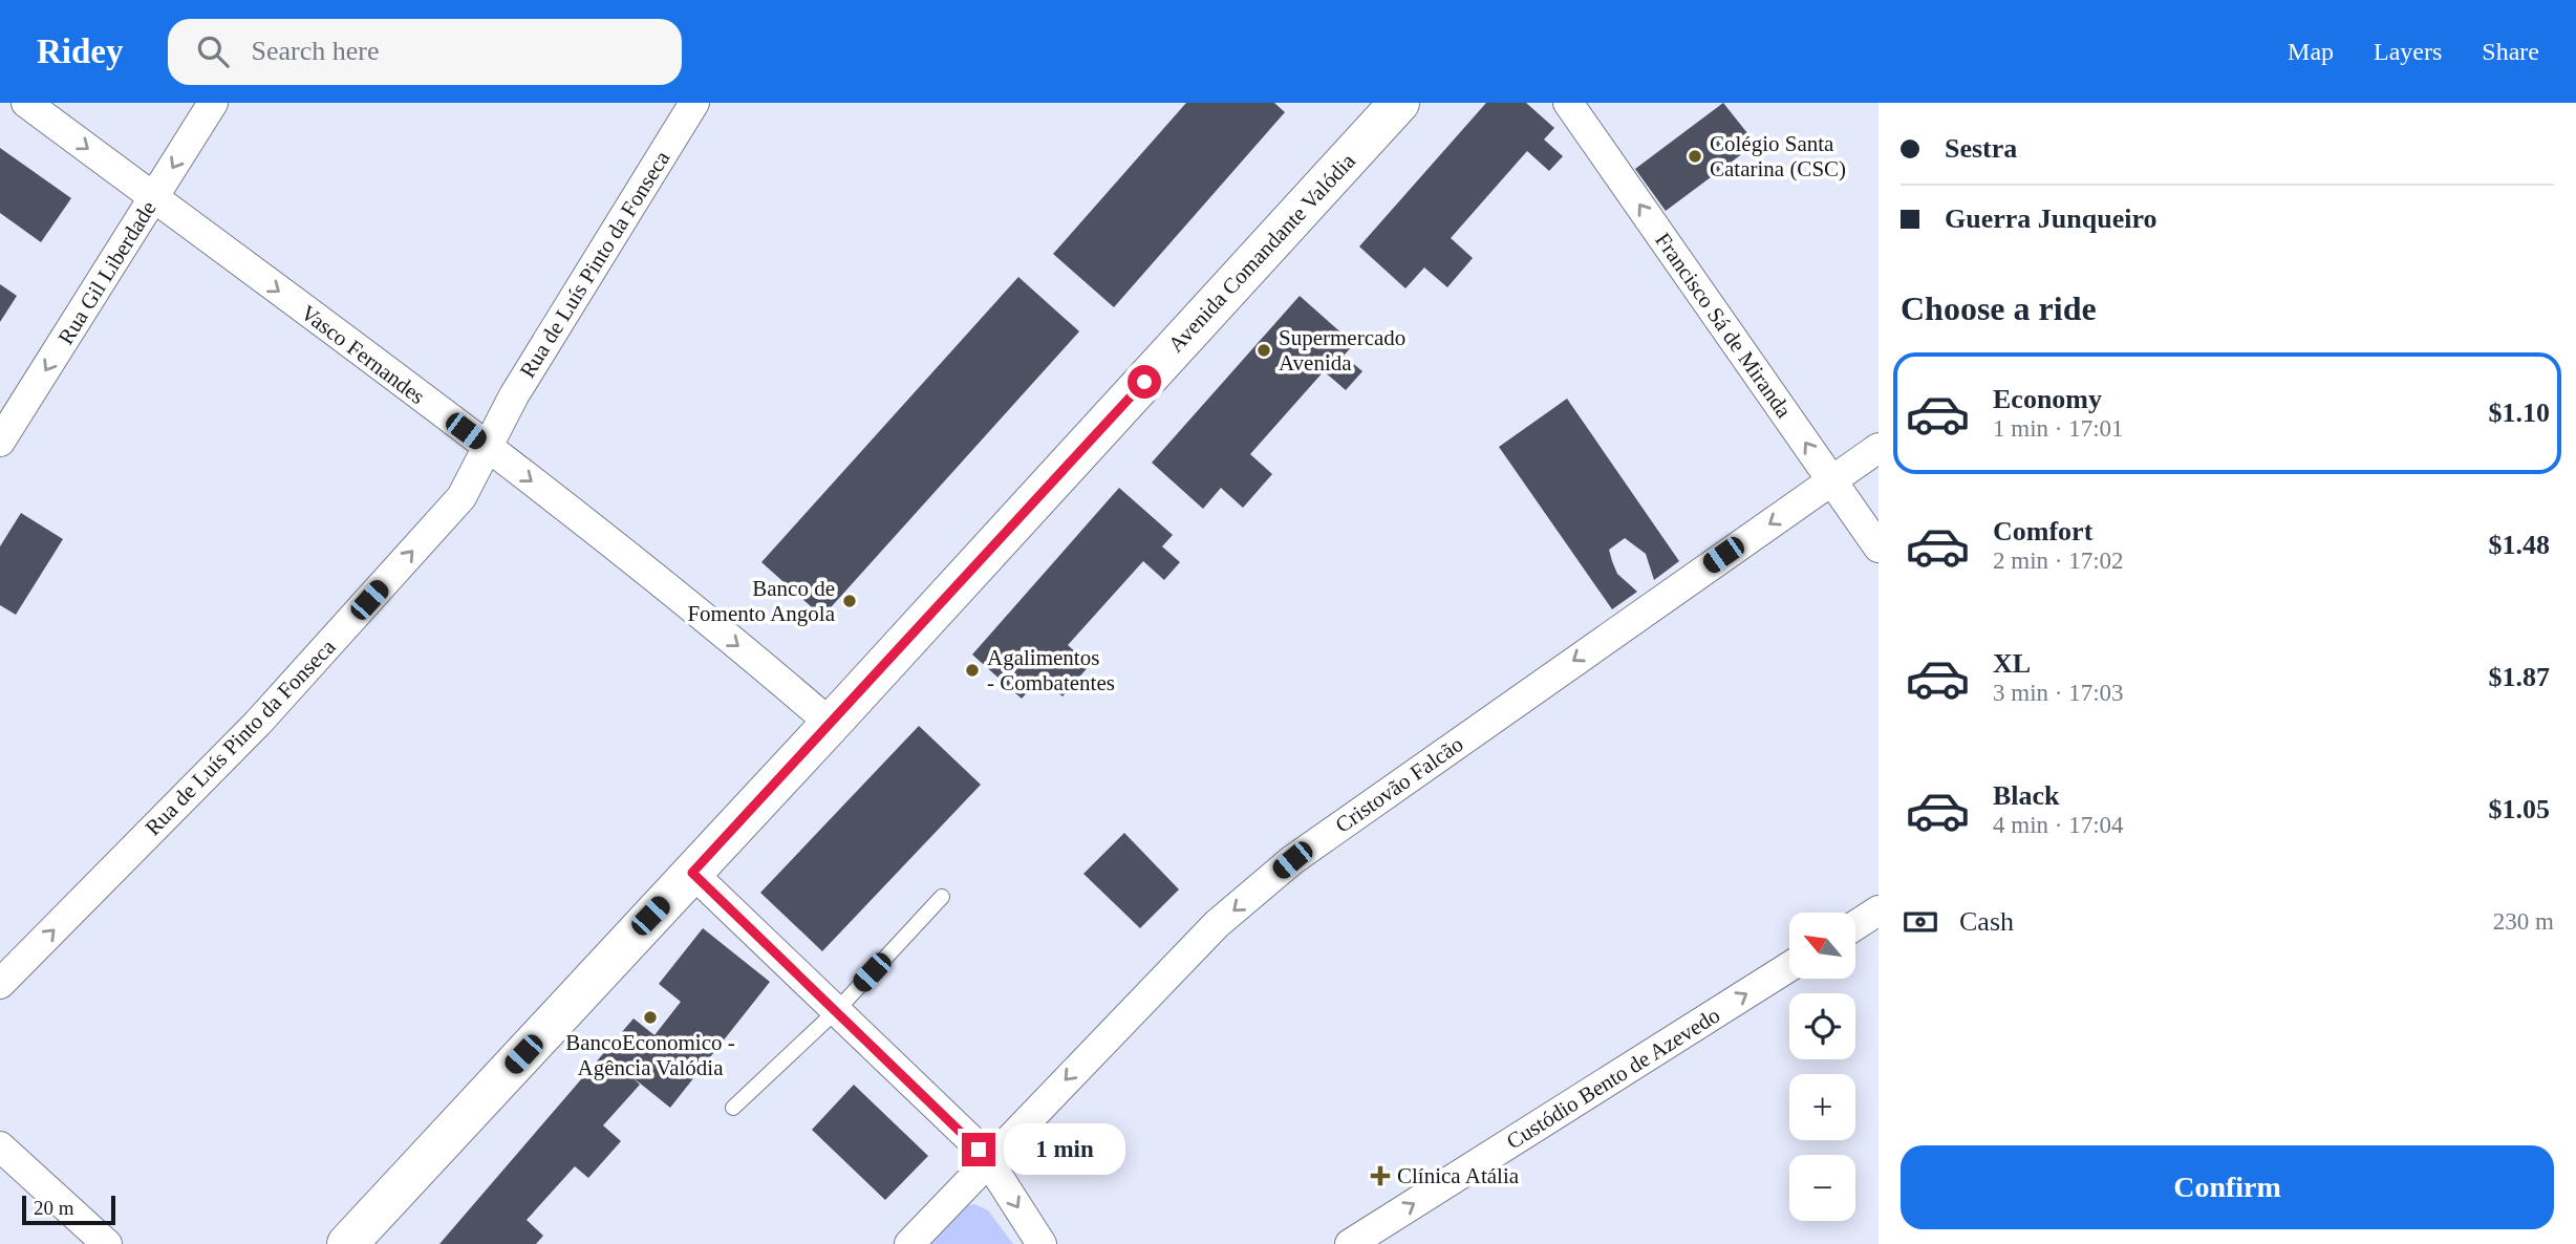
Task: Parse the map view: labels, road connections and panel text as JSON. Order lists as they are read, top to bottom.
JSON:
{
  "streets": {
    "street": [
      "Avenida Comandante Valódia",
      "Rua de Luís Pinto da Fonseca",
      "Rua Gil Liberdade",
      "Francisco Sá de Miranda",
      "Vasco Fernandes",
      "Cristovão Falcão",
      "Custódio Bento de Azevedo"
    ]
  },
  "crossings": [
    ["Avenida Comandante Valódia", "Vasco Fernandes"],
    ["Rua de Luís Pinto da Fonseca", "Vasco Fernandes"],
    ["Rua Gil Liberdade", "Vasco Fernandes"],
    ["Francisco Sá de Miranda", "Cristovão Falcão"]
  ],
  "one_way": [
    "Rua de Luís Pinto da Fonseca",
    "Rua Gil Liberdade",
    "Francisco Sá de Miranda",
    "Vasco Fernandes",
    "Cristovão Falcão",
    "Custódio Bento de Azevedo"
  ],
  "places": {
    "other": [
      "Colégio Santa Catarina (CSC)",
      "Supermercado Avenida",
      "Banco de Fomento Angola",
      "Agalimentos - Combatentes",
      "BancoEconomico - Agência Valódia"
    ],
    "health": ["Clínica Atália"]
  },
  "scale_bar": "20 m",
  "north": "top left",
  "page": {
    "header": "Ridey",
    "search": "Search here",
    "nav": ["Map", "Layers", "Share"],
    "banner": ["Sestra", "Guerra Junqueiro"],
    "heading": "Choose a ride",
    "list": [
      {
        "name": "Economy",
        "note": "1 min · 17:01",
        "value": "$1.10"
      },
      {
        "name": "Comfort",
        "note": "2 min · 17:02",
        "value": "$1.48"
      },
      {
        "name": "XL",
        "note": "3 min · 17:03",
        "value": "$1.87"
      },
      {
        "name": "Black",
        "note": "4 min · 17:04",
        "value": "$1.05"
      }
    ],
    "pay": ["Cash", "230 m"],
    "map_buttons": ["+", "−"],
    "bubble": "1 min",
    "buttons": "Confirm",
    "scale": "20 m"
  }
}
